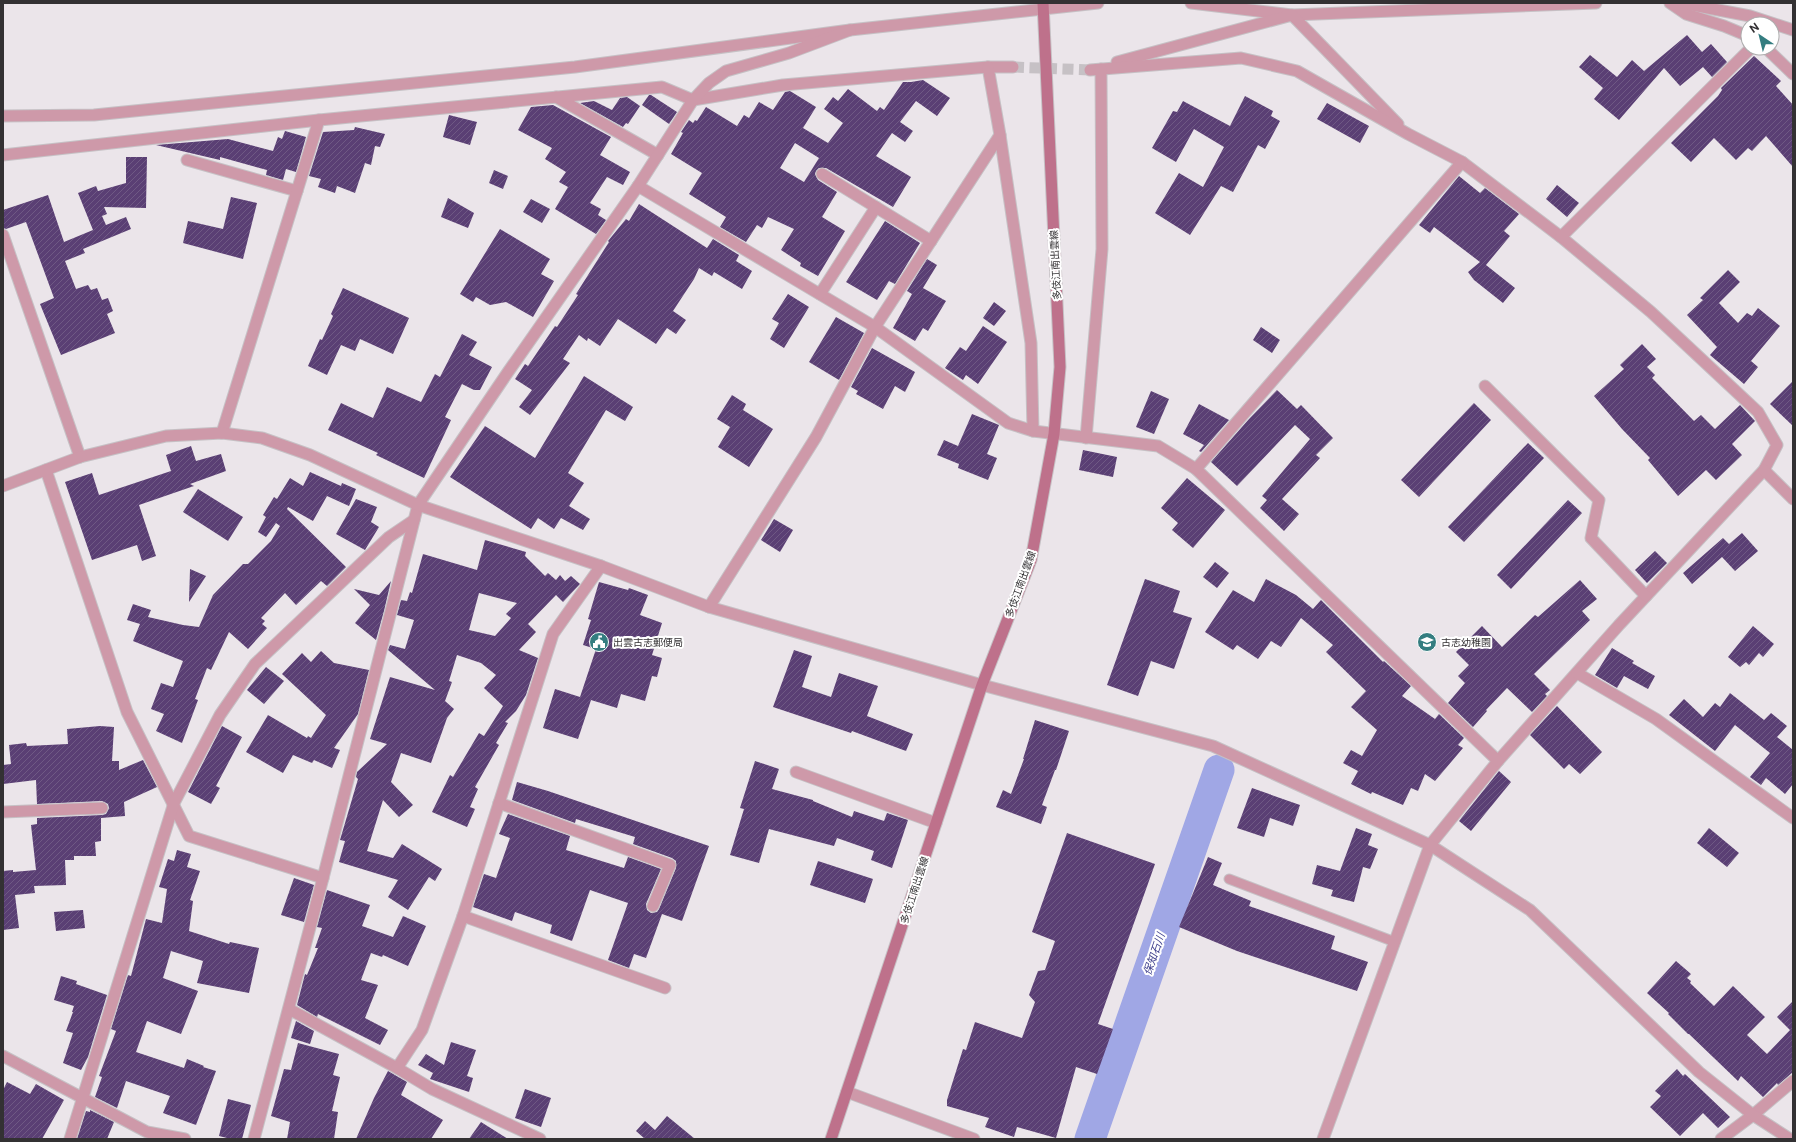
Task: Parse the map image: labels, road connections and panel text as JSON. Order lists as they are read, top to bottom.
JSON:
{
  "streets": {
    "main road": ["多伎江南出雲線"]
  },
  "water": ["保知石川"],
  "places": {
    "public building": ["出雲古志郵便局"],
    "school or university": ["古志幼稚園"]
  },
  "north": "top left"
}
